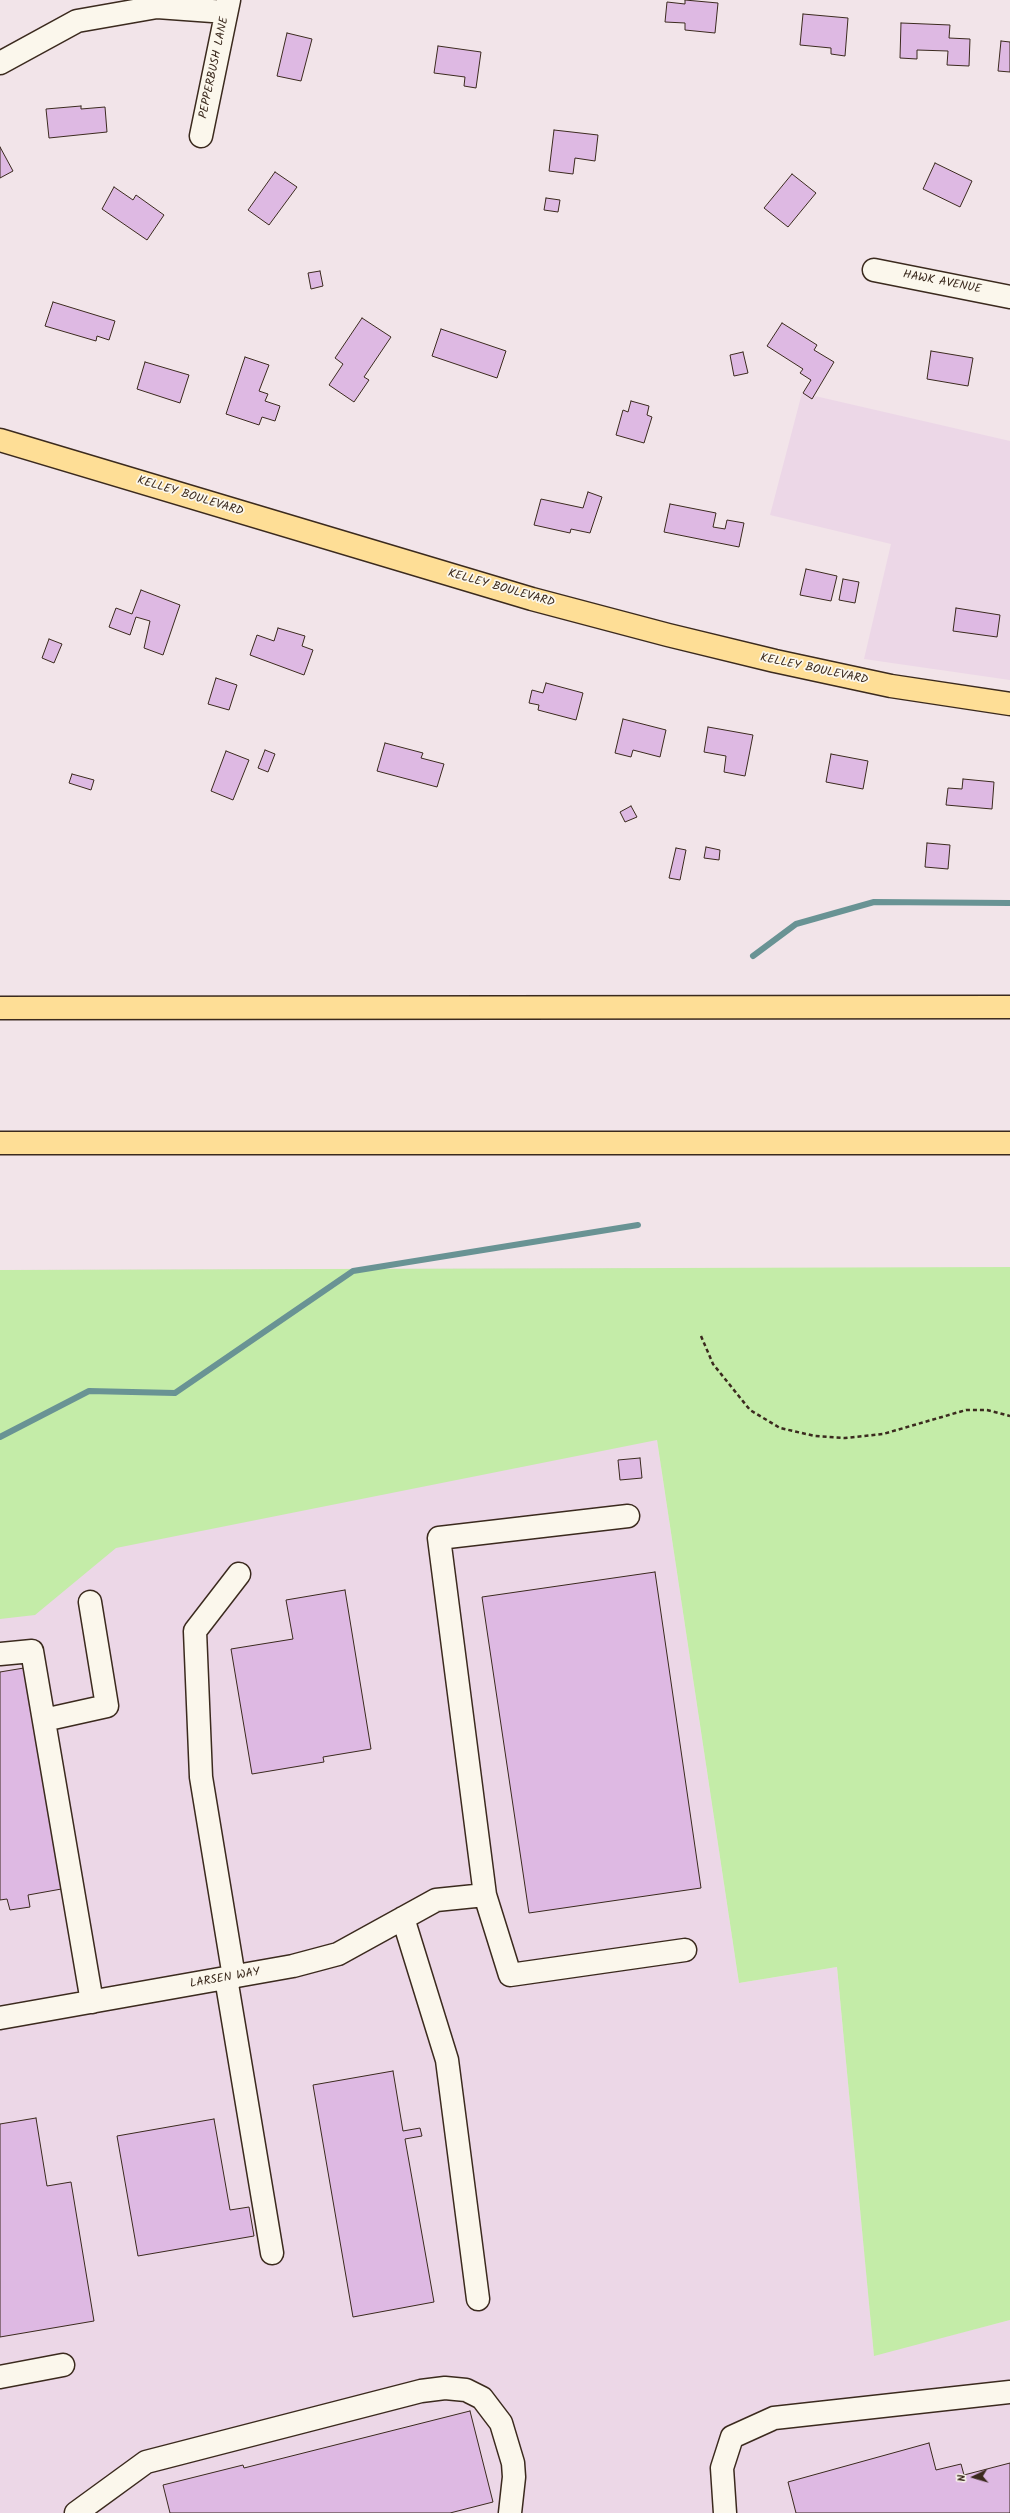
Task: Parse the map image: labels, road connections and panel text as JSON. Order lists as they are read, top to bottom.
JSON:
{
  "streets": {
    "main road": ["KELLEY BOULEVARD"],
    "street": ["PEPPERBUSH LANE", "HAWK AVENUE", "LARSEN WAY"]
  },
  "north": "left"
}
